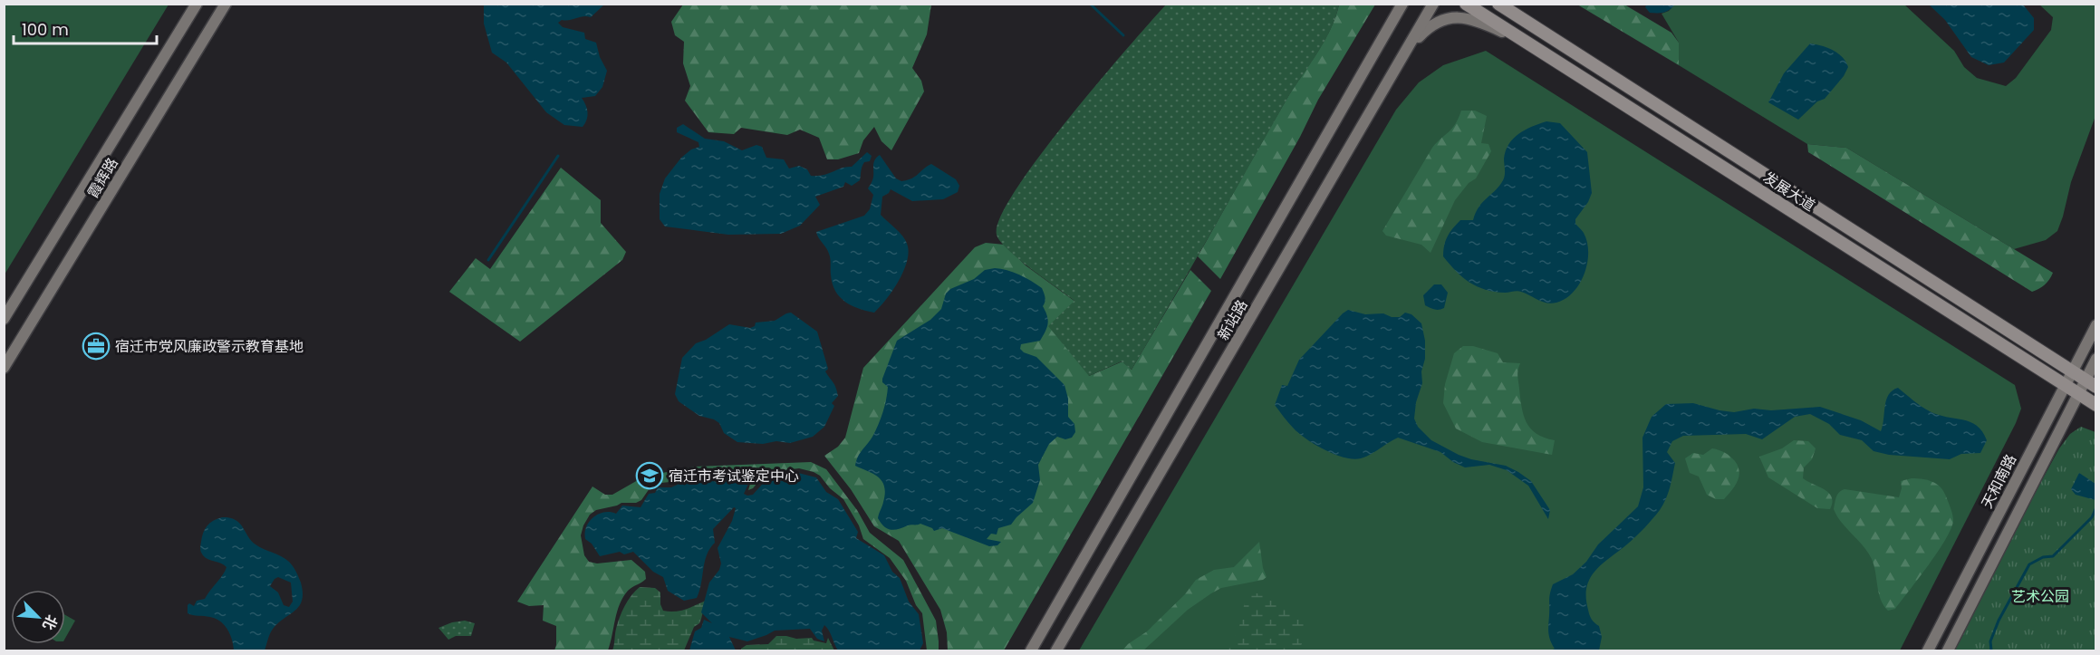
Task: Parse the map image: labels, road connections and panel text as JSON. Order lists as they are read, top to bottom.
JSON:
{
  "streets": {
    "main road": ["发展大道"],
    "street": ["霞辉路", "新站路", "天和南路"]
  },
  "crossings": [
    ["发展大道", "天和南路"]
  ],
  "parks": ["艺术公园"],
  "places": {
    "office": ["宿迁市党风廉政警示教育基地"],
    "school or university": ["宿迁市考试鉴定中心"]
  },
  "scale_bar": "100 m",
  "north": "bottom right"
}
